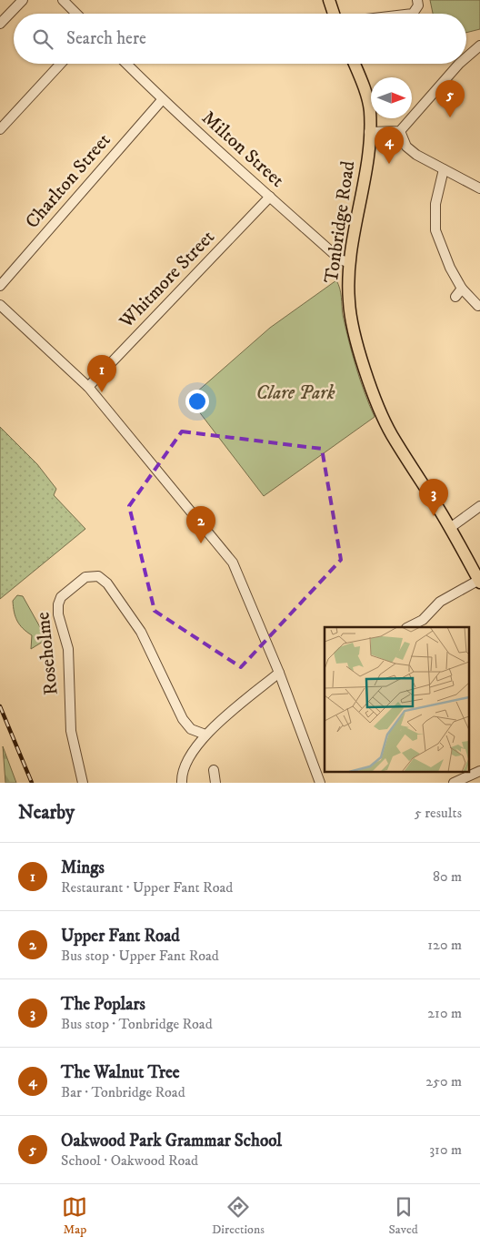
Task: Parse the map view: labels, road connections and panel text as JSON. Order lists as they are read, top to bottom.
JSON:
{
  "streets": {
    "main road": ["Tonbridge Road"],
    "street": [
      "Milton Street",
      "Charlton Street",
      "Whitmore Street",
      "Roseholme"
    ]
  },
  "crossings": [
    ["Milton Street", "Charlton Street"],
    ["Milton Street", "Tonbridge Road"],
    ["Milton Street", "Whitmore Street"]
  ],
  "parks": ["Clare Park"],
  "north": "right",
  "page": {
    "search": "Search here",
    "pins": [
      "5",
      "4",
      "1",
      "3",
      "2"
    ],
    "heading": ["Nearby", "5 results"],
    "list": [
      {
        "mark": "1",
        "name": "Mings",
        "note": "Restaurant · Upper Fant Road",
        "value": "80 m"
      },
      {
        "mark": "2",
        "name": "Upper Fant Road",
        "note": "Bus stop · Upper Fant Road",
        "value": "120 m"
      },
      {
        "mark": "3",
        "name": "The Poplars",
        "note": "Bus stop · Tonbridge Road",
        "value": "210 m"
      },
      {
        "mark": "4",
        "name": "The Walnut Tree",
        "note": "Bar · Tonbridge Road",
        "value": "250 m"
      },
      {
        "mark": "5",
        "name": "Oakwood Park Grammar School",
        "note": "School · Oakwood Road",
        "value": "310 m"
      }
    ],
    "nav": ["Map", "Directions", "Saved"]
  }
}
